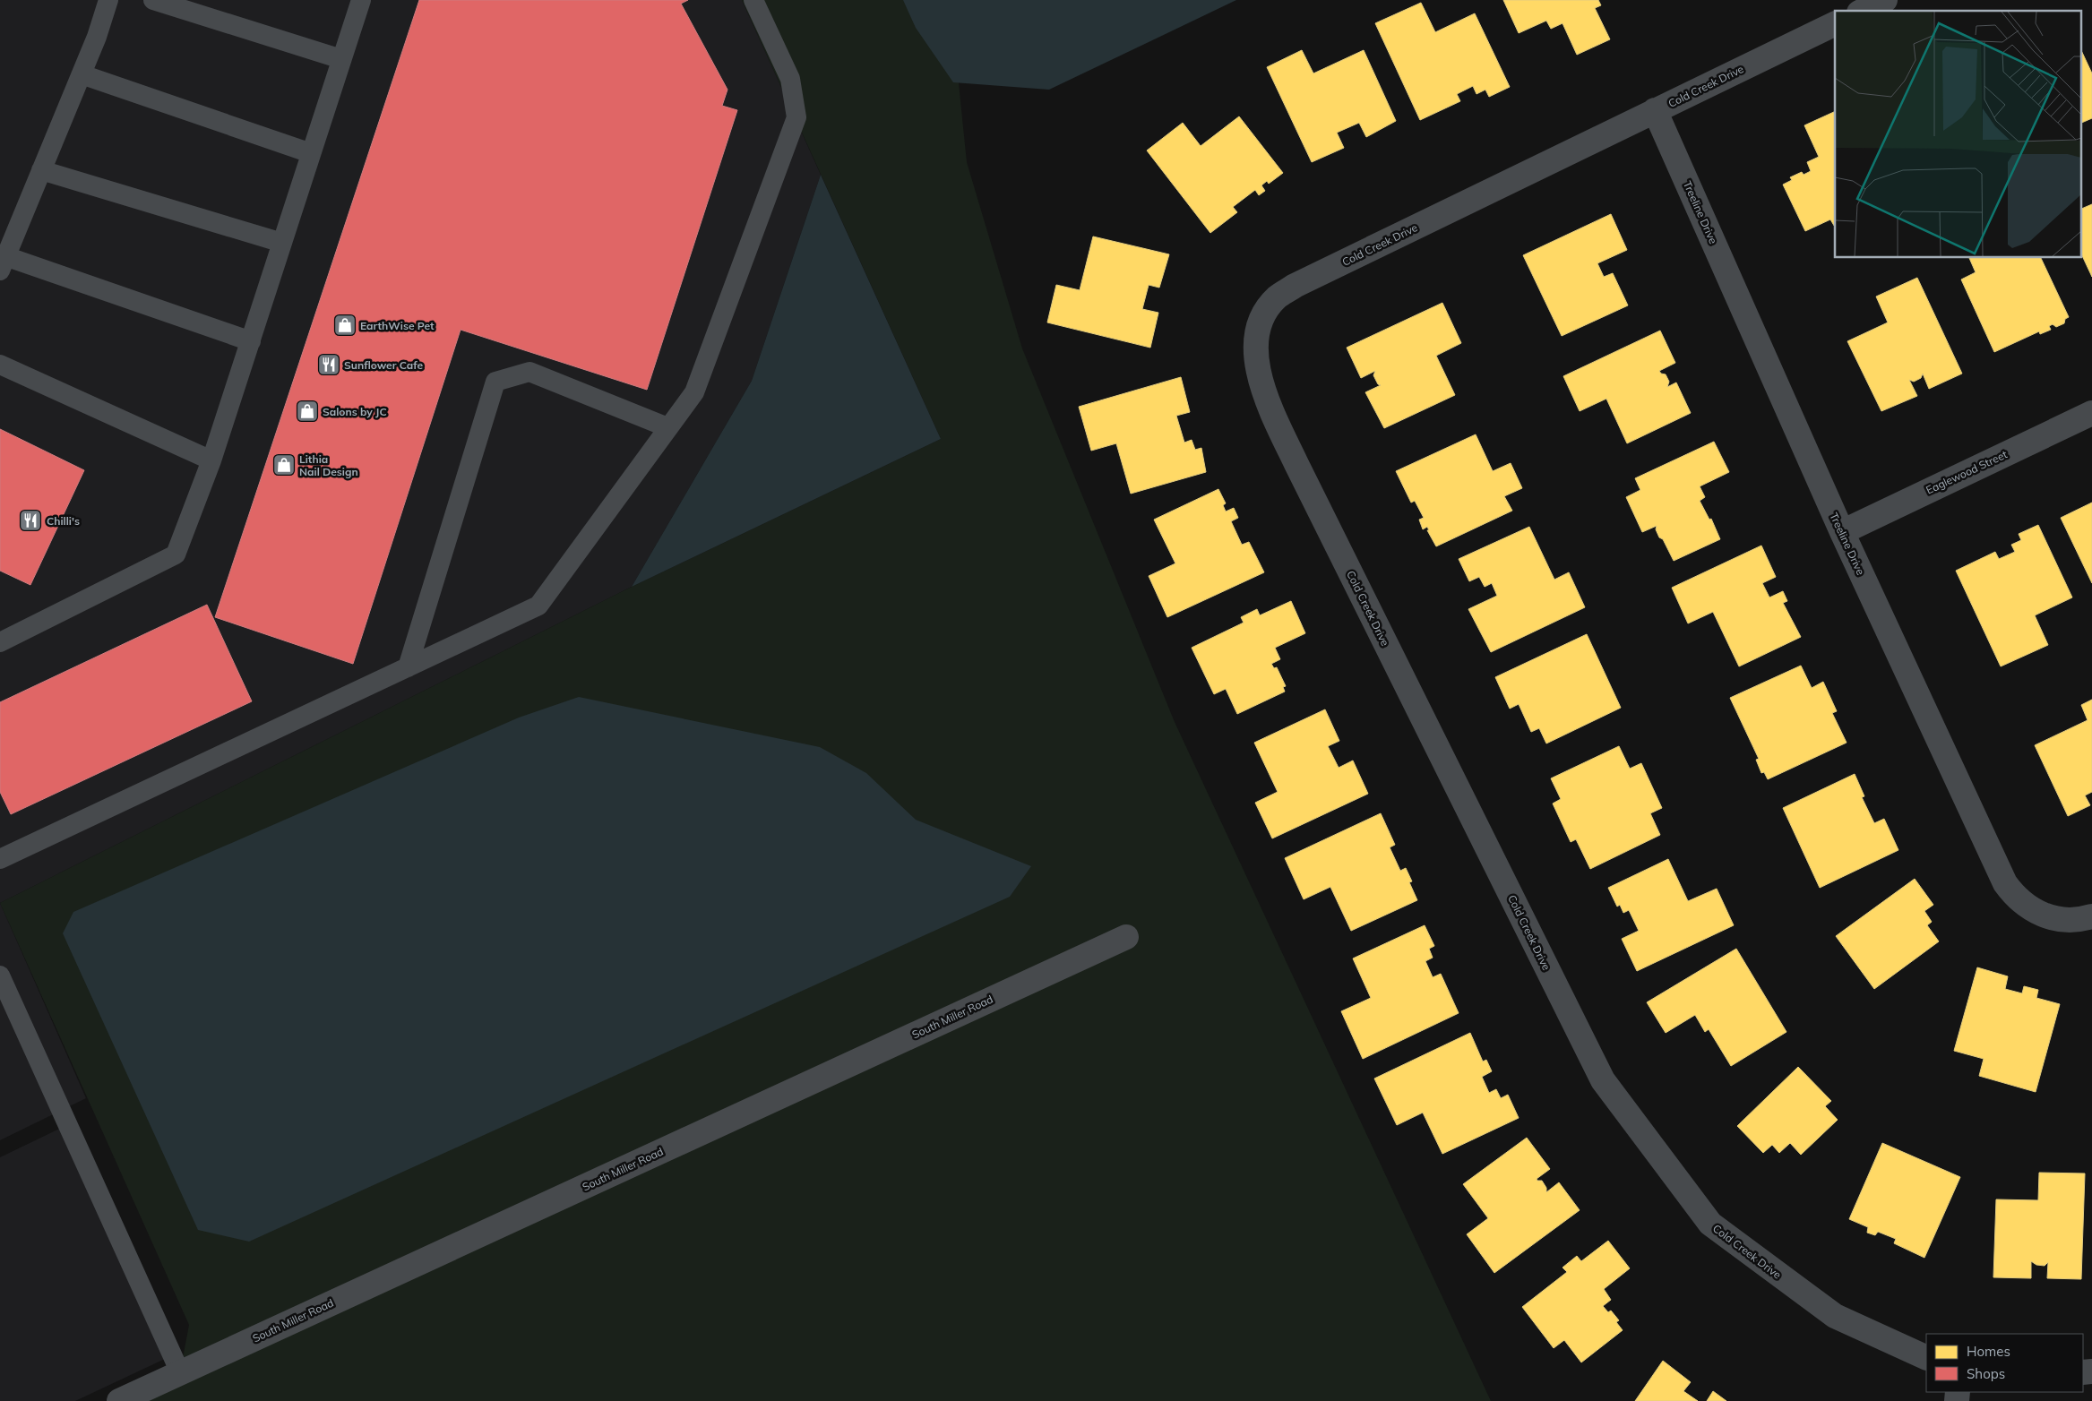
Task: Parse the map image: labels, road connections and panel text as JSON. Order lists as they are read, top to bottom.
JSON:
{
  "streets": {
    "street": [
      "Cold Creek Drive",
      "Treeline Drive",
      "Eaglewood Street",
      "South Miller Road"
    ]
  },
  "crossings": [
    ["Cold Creek Drive", "Treeline Drive"],
    ["Treeline Drive", "Eaglewood Street"]
  ],
  "places": {
    "shop": ["EarthWise Pet", "Salons by JC", "Lithia Nail Design"],
    "restaurant": ["Sunflower Cafe", "Chilli's"]
  },
  "legend": ["Homes", "Shops"]
}
